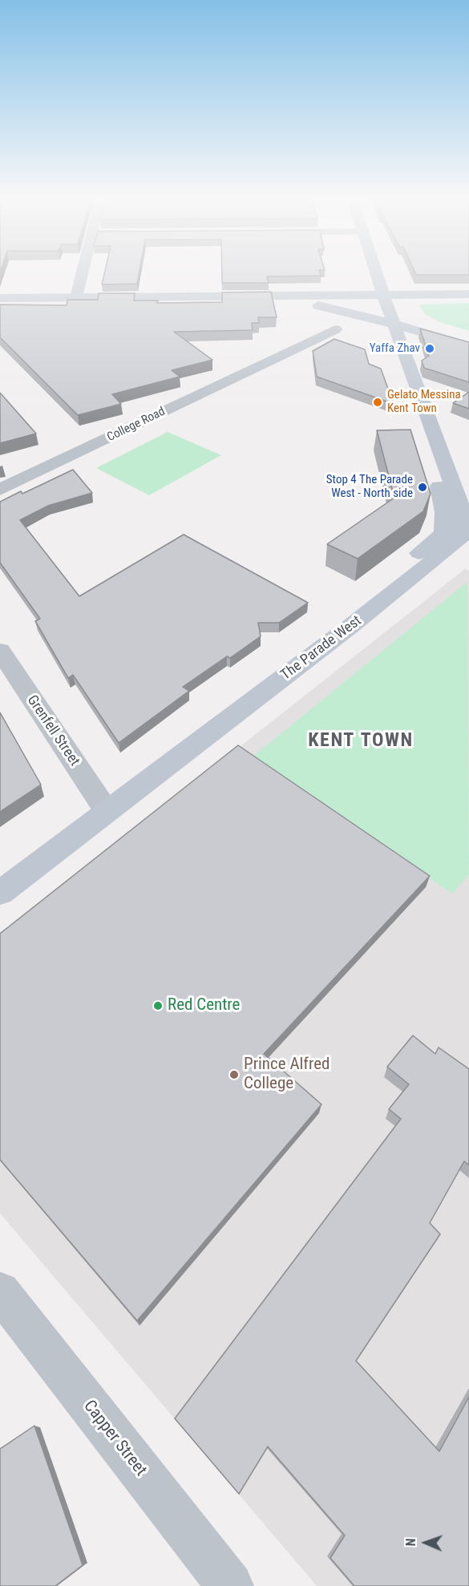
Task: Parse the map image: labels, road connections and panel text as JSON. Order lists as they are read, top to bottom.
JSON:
{
  "streets": {
    "main road": ["The Parade West"],
    "street": ["College Road", "Grenfell Street", "Capper Street"]
  },
  "crossings": [
    ["The Parade West", "Grenfell Street"]
  ],
  "districts": ["KENT TOWN"],
  "places": [
    "Yaffa Zhav",
    "Gelato Messina Kent Town",
    "Stop 4 The Parade West - North side",
    "Red Centre",
    "Prince Alfred College"
  ],
  "north": "left"
}
